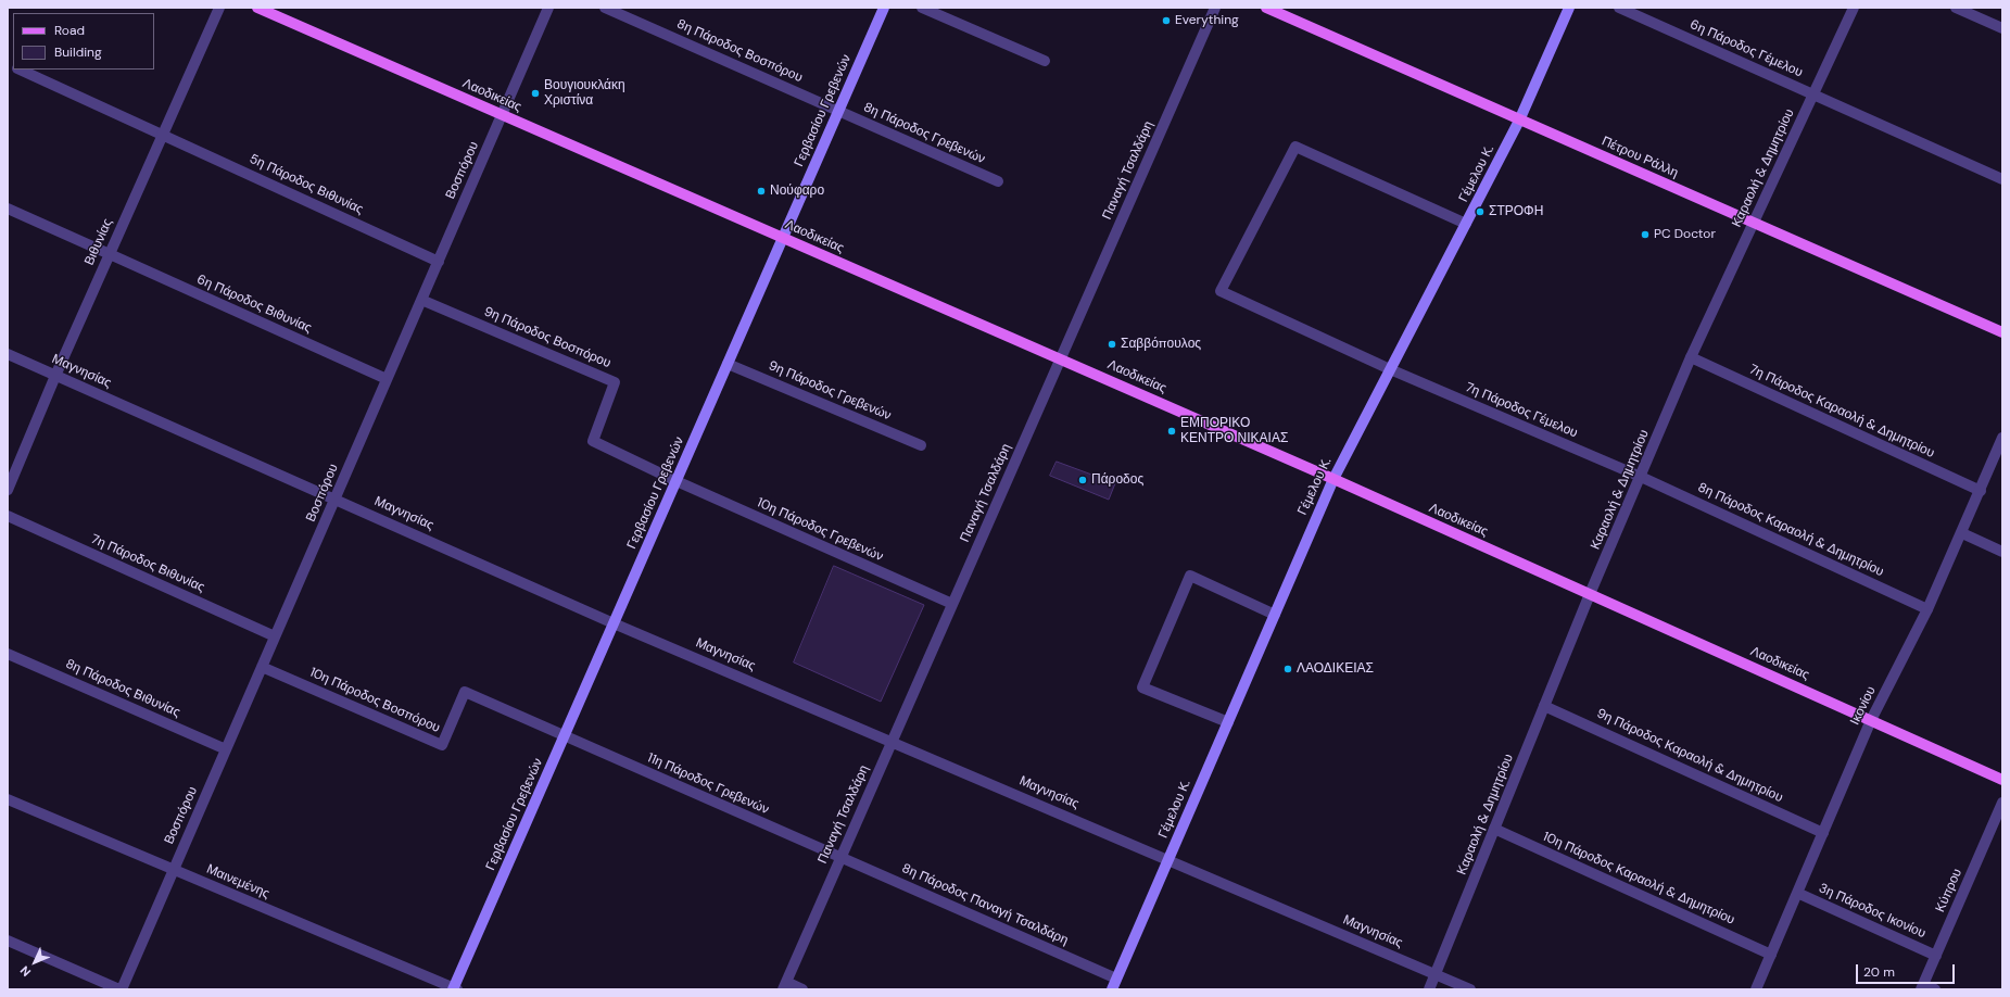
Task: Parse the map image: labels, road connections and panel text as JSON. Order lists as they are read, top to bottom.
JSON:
{
  "streets": {
    "main road": [
      "Λαοδικείας",
      "Γερβασίου Γρεβενών",
      "Πέτρου Ράλλη",
      "Γέμελου Κ."
    ],
    "street": [
      "6η Πάροδος Γέμελου",
      "8η Πάροδος Βοσπόρου",
      "8η Πάροδος Γρεβενών",
      "Καραολή & Δημητρίου",
      "Βοσπόρου",
      "Παναγή Τσαλδάρη",
      "5η Πάροδος Βιθυνίας",
      "Βιθυνίας",
      "6η Πάροδος Βιθυνίας",
      "9η Πάροδος Βοσπόρου",
      "Μαγνησίας",
      "9η Πάροδος Γρεβενών",
      "7η Πάροδος Γέμελου",
      "7η Πάροδος Καραολή & Δημητρίου",
      "10η Πάροδος Γρεβενών",
      "8η Πάροδος Καραολή & Δημητρίου",
      "7η Πάροδος Βιθυνίας",
      "8η Πάροδος Βιθυνίας",
      "10η Πάροδος Βοσπόρου",
      "Ικονίου",
      "9η Πάροδος Καραολή & Δημητρίου",
      "11η Πάροδος Γρεβενών",
      "10η Πάροδος Καραολή & Δημητρίου",
      "Μαινεμένης",
      "Κύπρου",
      "8η Πάροδος Παναγή Τσαλδάρη",
      "3η Πάροδος Ικονίου"
    ]
  },
  "crossings": [
    ["6η Πάροδος Γέμελου", "Καραολή & Δημητρίου"],
    ["8η Πάροδος Βοσπόρου", "Γερβασίου Γρεβενών"],
    ["8η Πάροδος Βοσπόρου", "8η Πάροδος Γρεβενών"],
    ["Λαοδικείας", "Γερβασίου Γρεβενών"],
    ["Λαοδικείας", "Καραολή & Δημητρίου"],
    ["Λαοδικείας", "Βοσπόρου"],
    ["Λαοδικείας", "Παναγή Τσαλδάρη"],
    ["Λαοδικείας", "Γέμελου Κ."],
    ["Λαοδικείας", "Ικονίου"],
    ["Γερβασίου Γρεβενών", "8η Πάροδος Γρεβενών"],
    ["Γερβασίου Γρεβενών", "9η Πάροδος Βοσπόρου"],
    ["Γερβασίου Γρεβενών", "Μαγνησίας"],
    ["Γερβασίου Γρεβενών", "9η Πάροδος Γρεβενών"],
    ["Γερβασίου Γρεβενών", "10η Πάροδος Γρεβενών"],
    ["Γερβασίου Γρεβενών", "10η Πάροδος Βοσπόρου"],
    ["Γερβασίου Γρεβενών", "11η Πάροδος Γρεβενών"],
    ["Γερβασίου Γρεβενών", "Μαινεμένης"],
    ["Πέτρου Ράλλη", "Καραολή & Δημητρίου"],
    ["Πέτρου Ράλλη", "Γέμελου Κ."],
    ["Καραολή & Δημητρίου", "Μαγνησίας"],
    ["Καραολή & Δημητρίου", "7η Πάροδος Γέμελου"],
    ["Καραολή & Δημητρίου", "7η Πάροδος Καραολή & Δημητρίου"],
    ["Καραολή & Δημητρίου", "8η Πάροδος Καραολή & Δημητρίου"],
    ["Καραολή & Δημητρίου", "9η Πάροδος Καραολή & Δημητρίου"],
    ["Καραολή & Δημητρίου", "10η Πάροδος Καραολή & Δημητρίου"],
    ["Βοσπόρου", "5η Πάροδος Βιθυνίας"],
    ["Βοσπόρου", "6η Πάροδος Βιθυνίας"],
    ["Βοσπόρου", "9η Πάροδος Βοσπόρου"],
    ["Βοσπόρου", "Μαγνησίας"],
    ["Βοσπόρου", "7η Πάροδος Βιθυνίας"],
    ["Βοσπόρου", "8η Πάροδος Βιθυνίας"],
    ["Βοσπόρου", "10η Πάροδος Βοσπόρου"],
    ["Βοσπόρου", "Μαινεμένης"],
    ["Παναγή Τσαλδάρη", "Μαγνησίας"],
    ["Παναγή Τσαλδάρη", "10η Πάροδος Γρεβενών"],
    ["Παναγή Τσαλδάρη", "11η Πάροδος Γρεβενών"],
    ["Παναγή Τσαλδάρη", "8η Πάροδος Παναγή Τσαλδάρη"],
    ["Γέμελου Κ.", "Μαγνησίας"],
    ["Γέμελου Κ.", "7η Πάροδος Γέμελου"],
    ["Γέμελου Κ.", "8η Πάροδος Παναγή Τσαλδάρη"],
    ["5η Πάροδος Βιθυνίας", "Βιθυνίας"],
    ["Βιθυνίας", "6η Πάροδος Βιθυνίας"],
    ["Βιθυνίας", "Μαγνησίας"],
    ["9η Πάροδος Βοσπόρου", "10η Πάροδος Γρεβενών"],
    ["7η Πάροδος Γέμελου", "8η Πάροδος Καραολή & Δημητρίου"],
    ["7η Πάροδος Καραολή & Δημητρίου", "Ικονίου"],
    ["8η Πάροδος Καραολή & Δημητρίου", "Ικονίου"],
    ["10η Πάροδος Βοσπόρου", "11η Πάροδος Γρεβενών"],
    ["Ικονίου", "9η Πάροδος Καραολή & Δημητρίου"],
    ["Ικονίου", "10η Πάροδος Καραολή & Δημητρίου"],
    ["Ικονίου", "3η Πάροδος Ικονίου"],
    ["11η Πάροδος Γρεβενών", "8η Πάροδος Παναγή Τσαλδάρη"],
    ["Κύπρου", "3η Πάροδος Ικονίου"]
  ],
  "places": [
    "Everything",
    "Βουγιουκλάκη Χριστίνα",
    "Νούφαρο",
    "ΣΤΡΟΦΗ",
    "PC Doctor",
    "Σαββόπουλος",
    "ΕΜΠΟΡΙΚΟ ΚΕΝΤΡΟ ΝΙΚΑΙΑΣ",
    "Πάροδος",
    "ΛΑΟΔΙΚΕΙΑΣ"
  ],
  "legend": ["Road", "Building"],
  "scale_bar": "20 m",
  "north": "bottom left"
}
